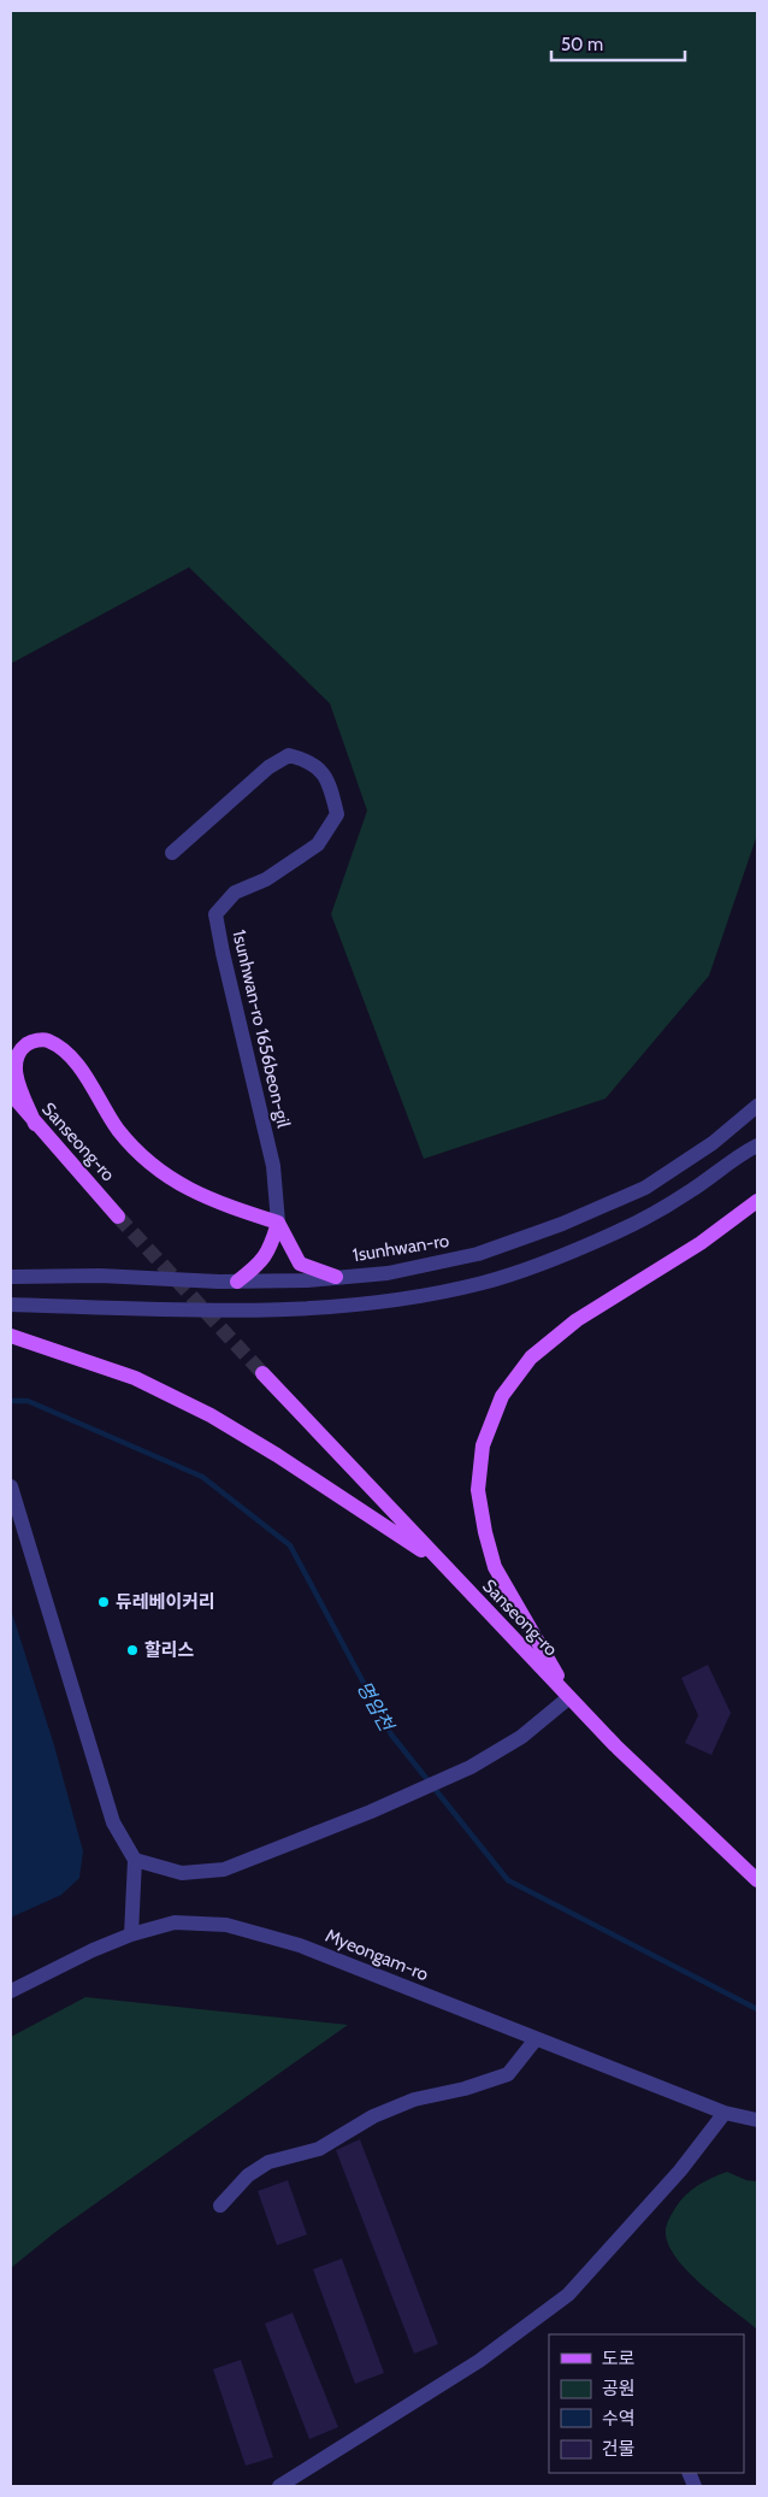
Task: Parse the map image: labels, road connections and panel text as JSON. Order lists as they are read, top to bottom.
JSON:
{
  "streets": {
    "main road": ["Sanseong-ro"],
    "street": ["1sunhwan-ro 1656beon-gil", "1sunhwan-ro", "Myeongam-ro"]
  },
  "water": ["명암천"],
  "places": ["듀레베이커리", "할리스"],
  "legend": [
    "도로",
    "공원",
    "수역",
    "건물"
  ],
  "scale_bar": "50 m"
}
